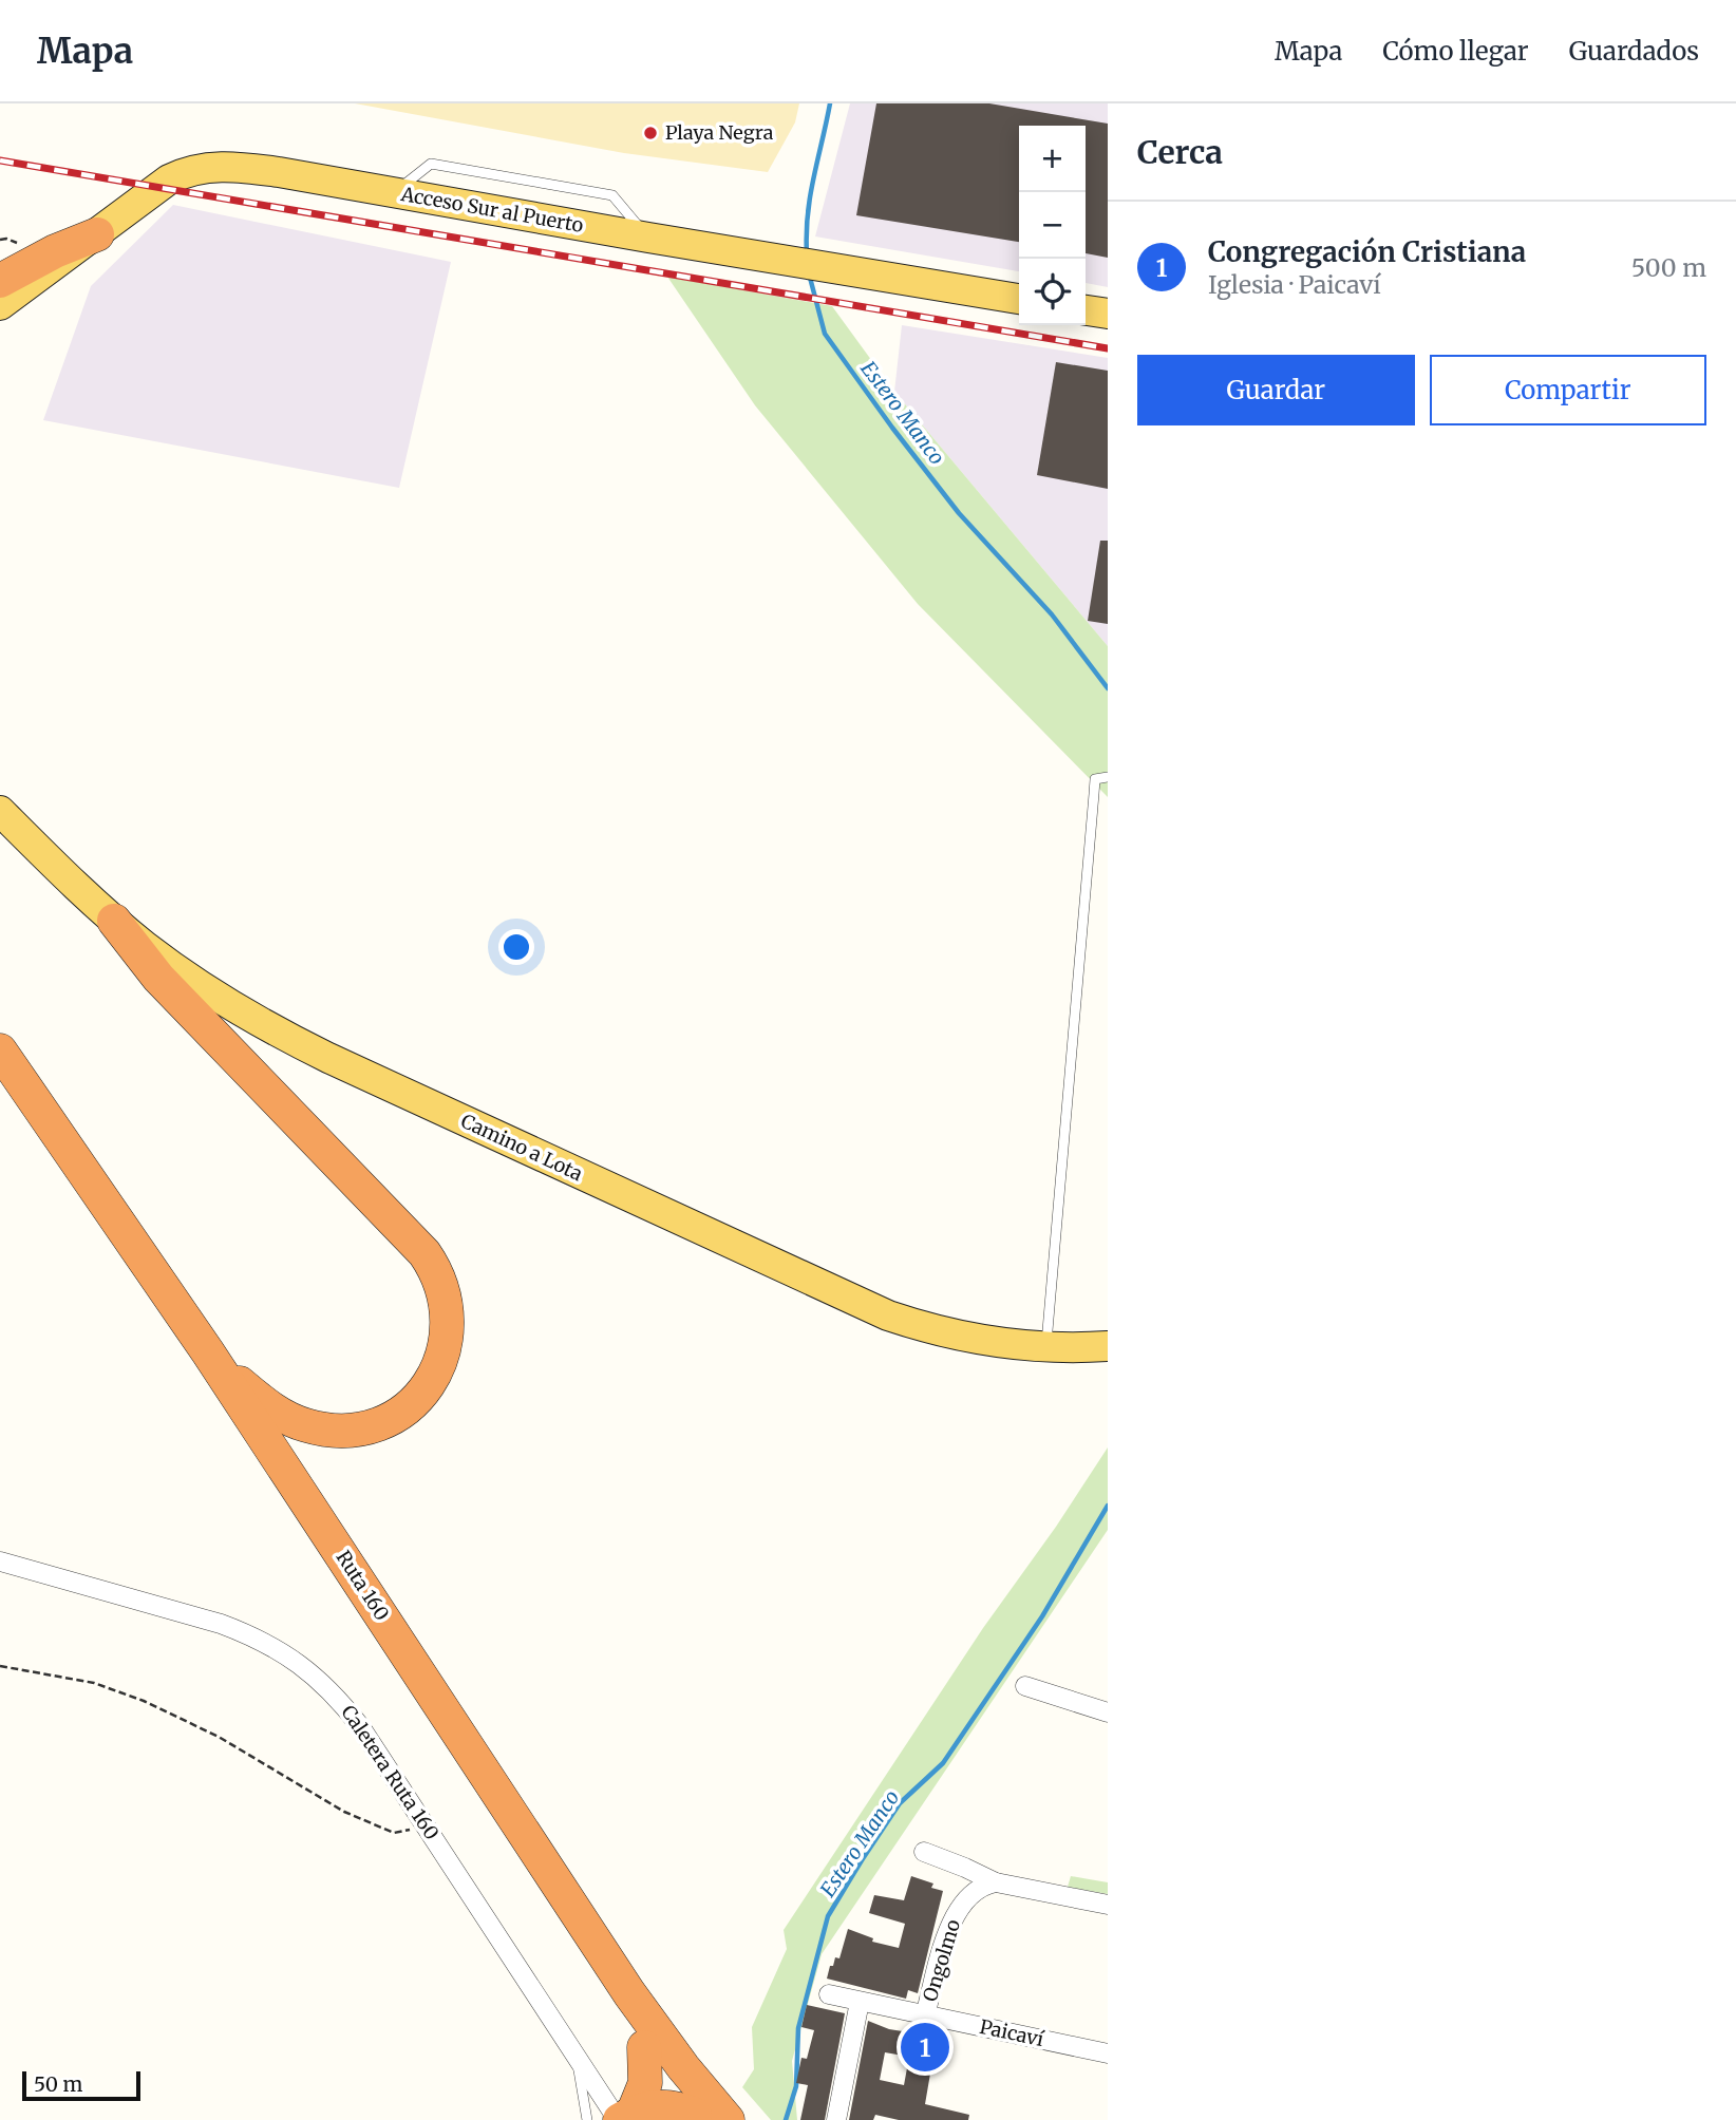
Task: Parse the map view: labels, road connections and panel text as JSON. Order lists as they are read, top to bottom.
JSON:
{
  "streets": {
    "highway": ["Ruta 160"],
    "main road": ["Acceso Sur al Puerto", "Camino a Lota"],
    "street": ["Caletera Ruta 160", "Ongolmo", "Paicaví"]
  },
  "crossings": [
    ["Ongolmo", "Paicaví"]
  ],
  "water": ["Estero Manco"],
  "places": ["Playa Negra"],
  "scale_bar": "50 m",
  "page": {
    "header": "Mapa",
    "nav": ["Mapa", "Cómo llegar", "Guardados"],
    "heading": "Cerca",
    "map_buttons": ["+", "−"],
    "list": [
      {
        "mark": "1",
        "name": "Congregación Cristiana",
        "note": "Iglesia · Paicaví",
        "value": "500 m"
      }
    ],
    "buttons": ["Guardar", "Compartir"],
    "pins": "1",
    "scale": "50 m"
  }
}
